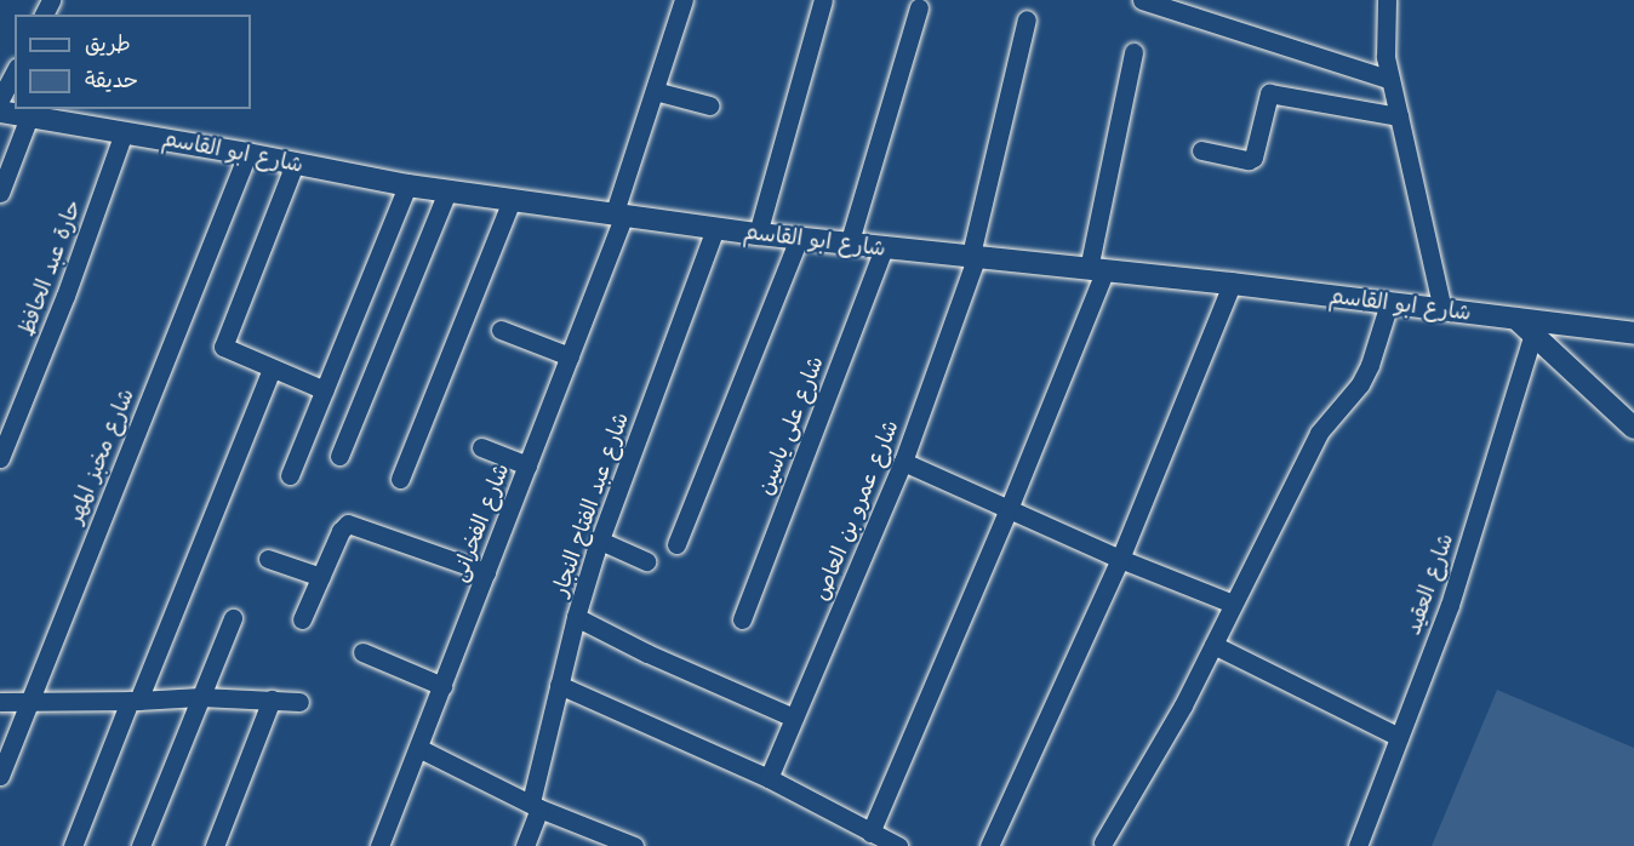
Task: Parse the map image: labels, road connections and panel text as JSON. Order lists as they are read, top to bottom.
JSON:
{
  "streets": {
    "street": [
      "شارع ابو القاسم",
      "حارة عبد الحافظ",
      "شارع على ياسين",
      "شارع مخبز المهر",
      "شارع عبد الفتاح النجار",
      "شارع عمرو بن العاص",
      "شارع الفخرانى",
      "شارع العقيد"
    ]
  },
  "crossings": [
    ["شارع ابو القاسم", "حارة عبد الحافظ"],
    ["شارع ابو القاسم", "شارع على ياسين"],
    ["شارع ابو القاسم", "شارع مخبز المهر"],
    ["شارع ابو القاسم", "شارع عبد الفتاح النجار"],
    ["شارع ابو القاسم", "شارع عمرو بن العاص"],
    ["شارع ابو القاسم", "شارع الفخرانى"]
  ],
  "legend": ["طريق", "حديقة"]
}
